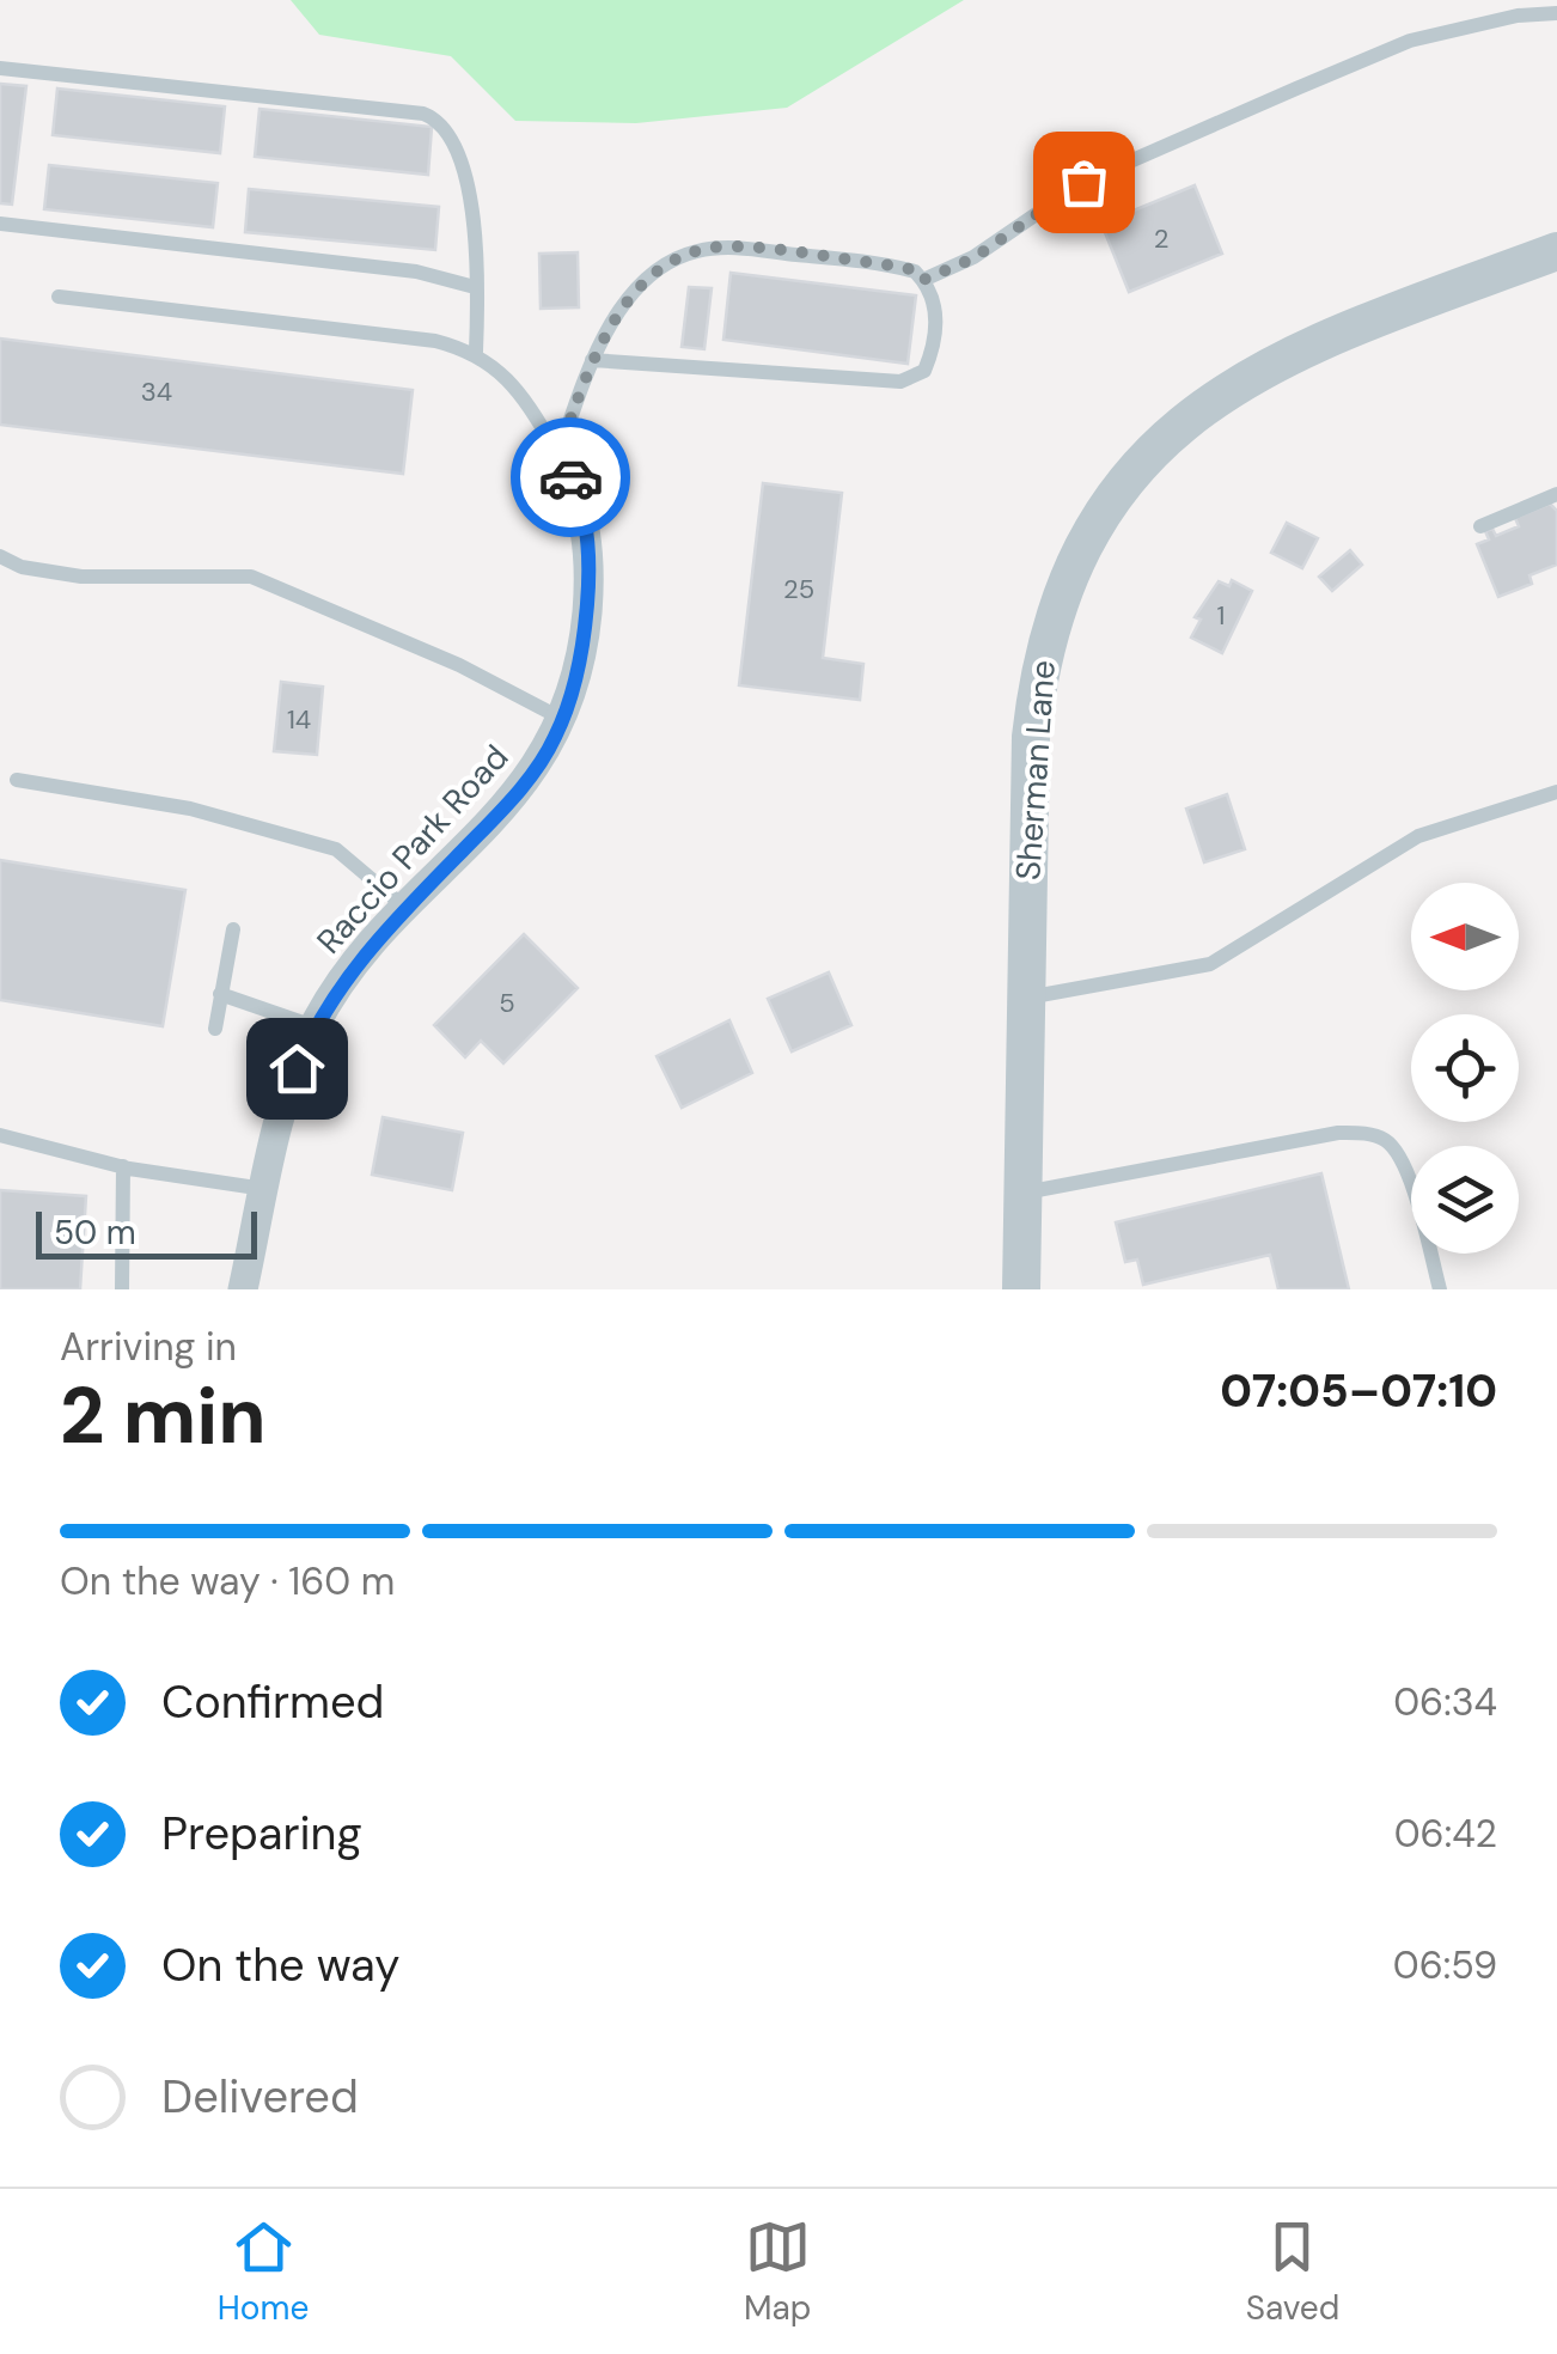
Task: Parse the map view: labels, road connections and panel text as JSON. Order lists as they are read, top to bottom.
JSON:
{
  "streets": {
    "street": ["Sherman Lane", "Raccio Park Road"]
  },
  "house_numbers": [
    "2",
    "34",
    "25",
    "1",
    "14",
    "5"
  ],
  "scale_bar": "50 m",
  "north": "left",
  "page": {
    "scale": "50 m",
    "heading": ["2 min", "Arriving in", "07:05–07:10"],
    "bar": "On the way · 160 m",
    "list": [
      ["Confirmed", "06:34"],
      ["Preparing", "06:42"],
      ["On the way", "06:59"],
      "Delivered"
    ],
    "tabs": ["Home", "Map", "Saved"]
  }
}
